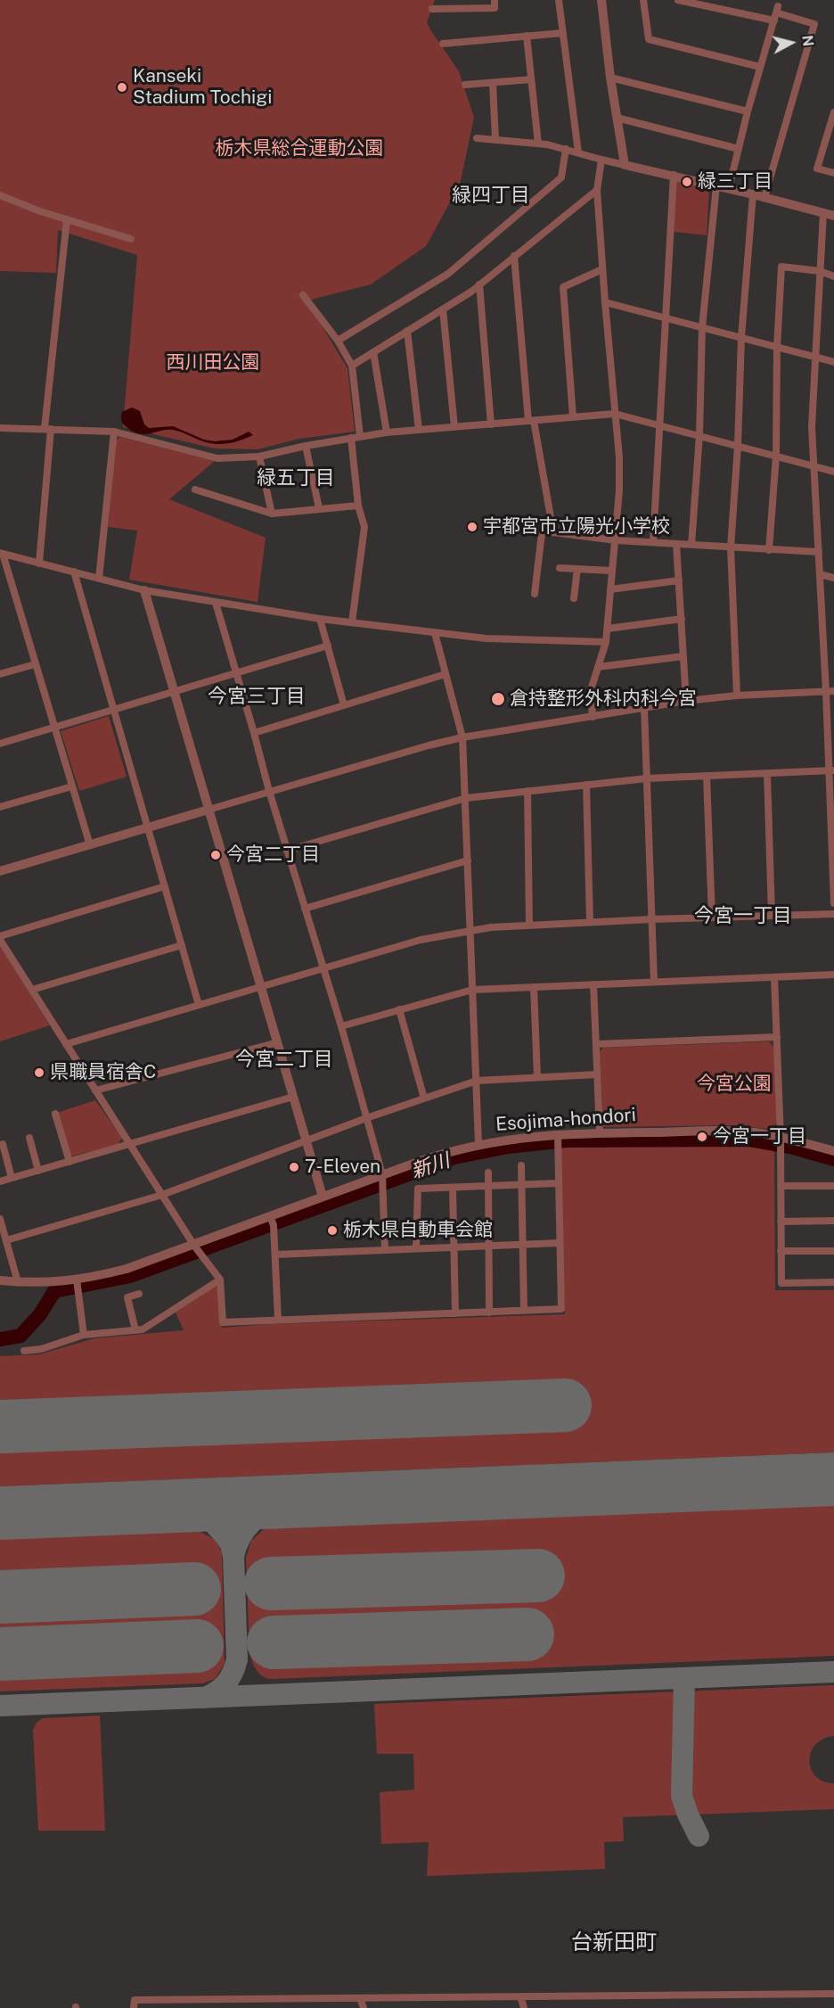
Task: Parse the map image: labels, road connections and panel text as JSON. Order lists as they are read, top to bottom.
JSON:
{
  "streets": {
    "street": ["Esojima-hondori"]
  },
  "districts": [
    "緑四丁目",
    "緑五丁目",
    "今宮三丁目",
    "今宮一丁目",
    "今宮二丁目",
    "台新田町"
  ],
  "water": ["新川"],
  "parks": ["栃木県総合運動公園", "西川田公園", "今宮公園"],
  "places": [
    "Kanseki Stadium Tochigi",
    "緑三丁目",
    "宇都宮市立陽光小学校",
    "倉持整形外科内科今宮",
    "今宮二丁目",
    "県職員宿舎C",
    "今宮一丁目",
    "7-Eleven",
    "栃木県自動車会館"
  ],
  "north": "right"
}
